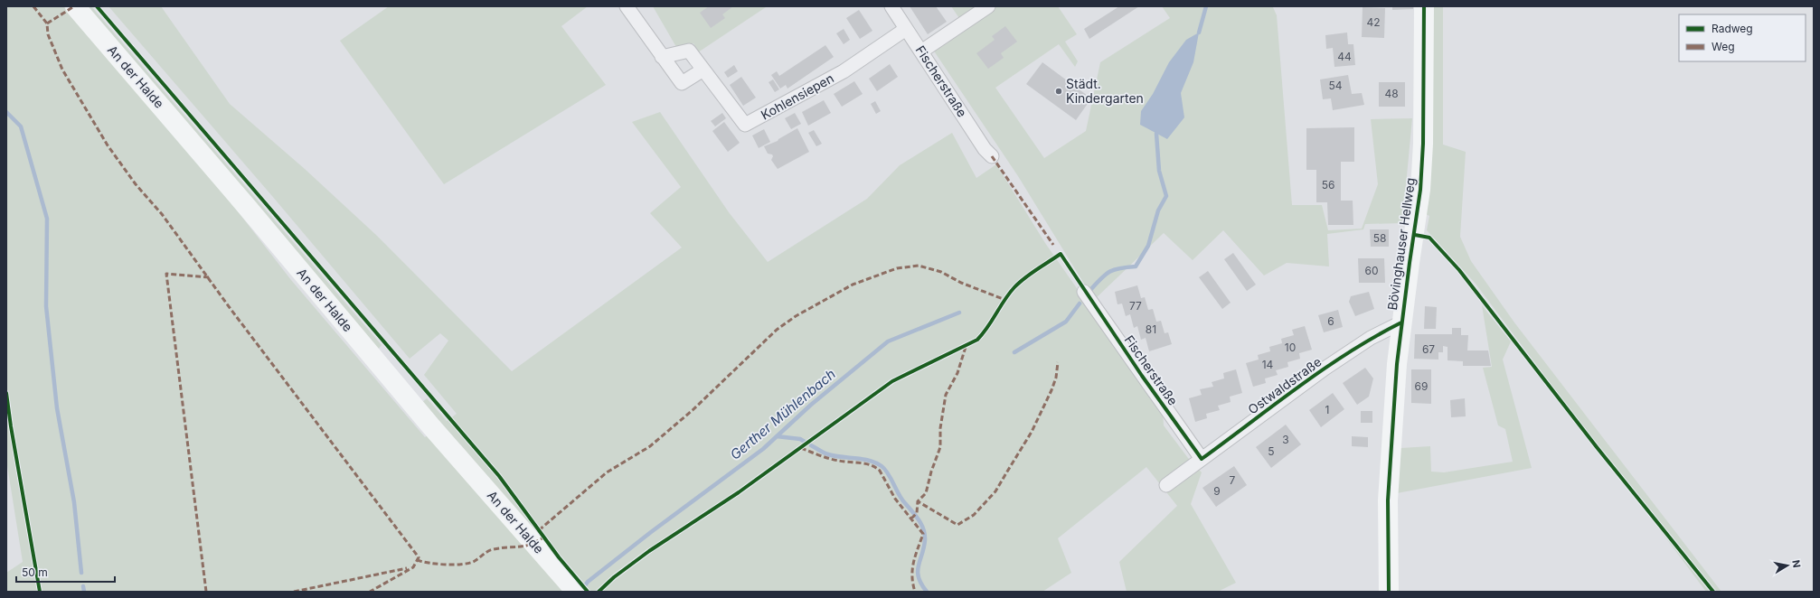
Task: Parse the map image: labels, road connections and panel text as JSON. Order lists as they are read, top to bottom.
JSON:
{
  "streets": {
    "street": [
      "An der Halde",
      "Fischerstraße",
      "Kohlensiepen",
      "Bövinghauser Hellweg",
      "Ostwaldstraße"
    ]
  },
  "crossings": [
    ["Fischerstraße", "Kohlensiepen"],
    ["Fischerstraße", "Ostwaldstraße"],
    ["Bövinghauser Hellweg", "Ostwaldstraße"]
  ],
  "water": ["Gerther Mühlenbach"],
  "places": ["Städt. Kindergarten"],
  "house_numbers": [
    "42",
    "44",
    "54",
    "48",
    "56",
    "58",
    "60",
    "77",
    "6",
    "81",
    "10",
    "67",
    "14",
    "69",
    "1",
    "3",
    "5",
    "7",
    "9"
  ],
  "legend": ["Radweg", "Weg"],
  "scale_bar": "50 m",
  "north": "right"
}
